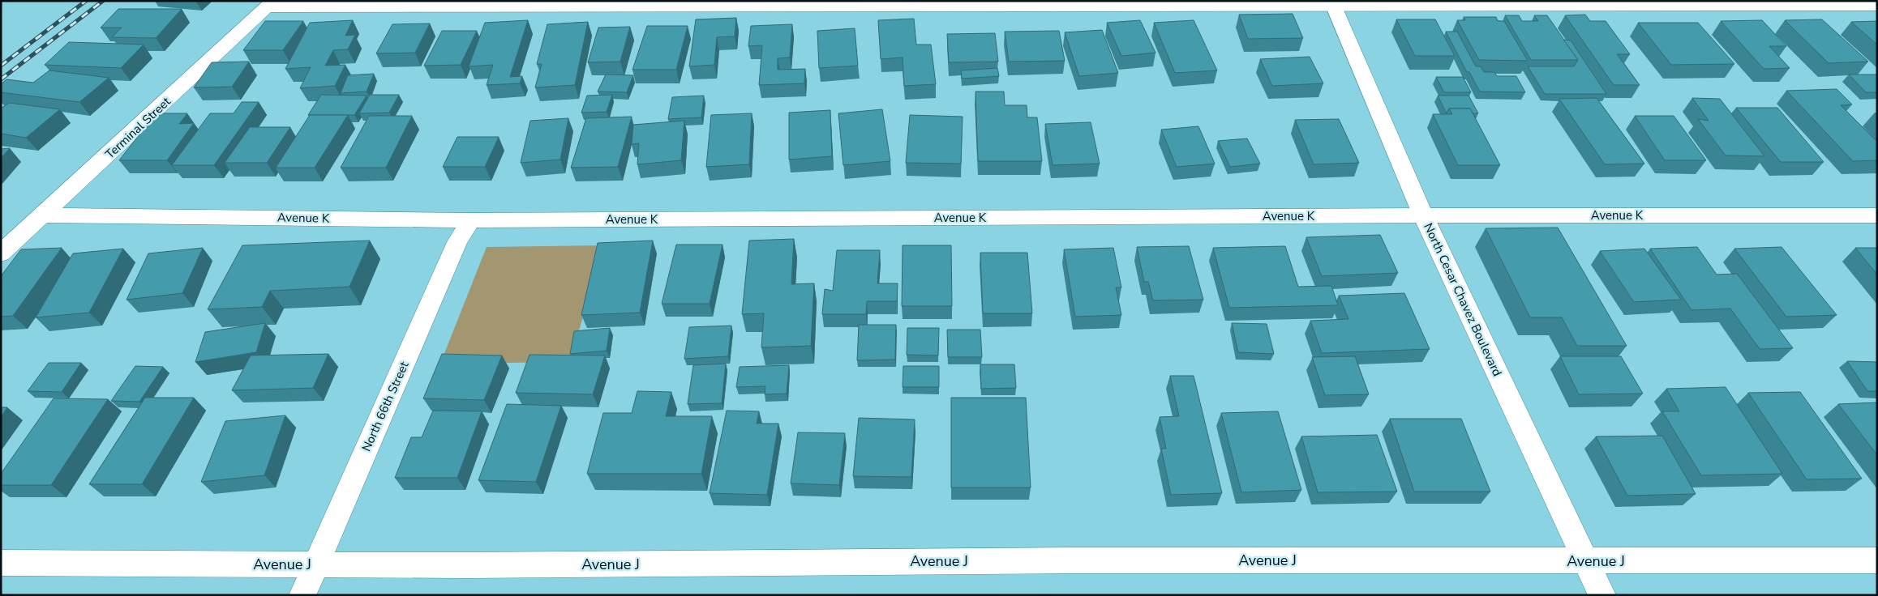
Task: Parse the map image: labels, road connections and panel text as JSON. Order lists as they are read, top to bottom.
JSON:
{
  "streets": {
    "street": [
      "Terminal Street",
      "Avenue K",
      "North Cesar Chavez Boulevard",
      "North 66th Street",
      "Avenue J"
    ]
  },
  "crossings": [
    ["Terminal Street", "Avenue K"],
    ["Avenue K", "North Cesar Chavez Boulevard"],
    ["Avenue K", "North 66th Street"],
    ["North Cesar Chavez Boulevard", "Avenue J"],
    ["North 66th Street", "Avenue J"]
  ]
}
